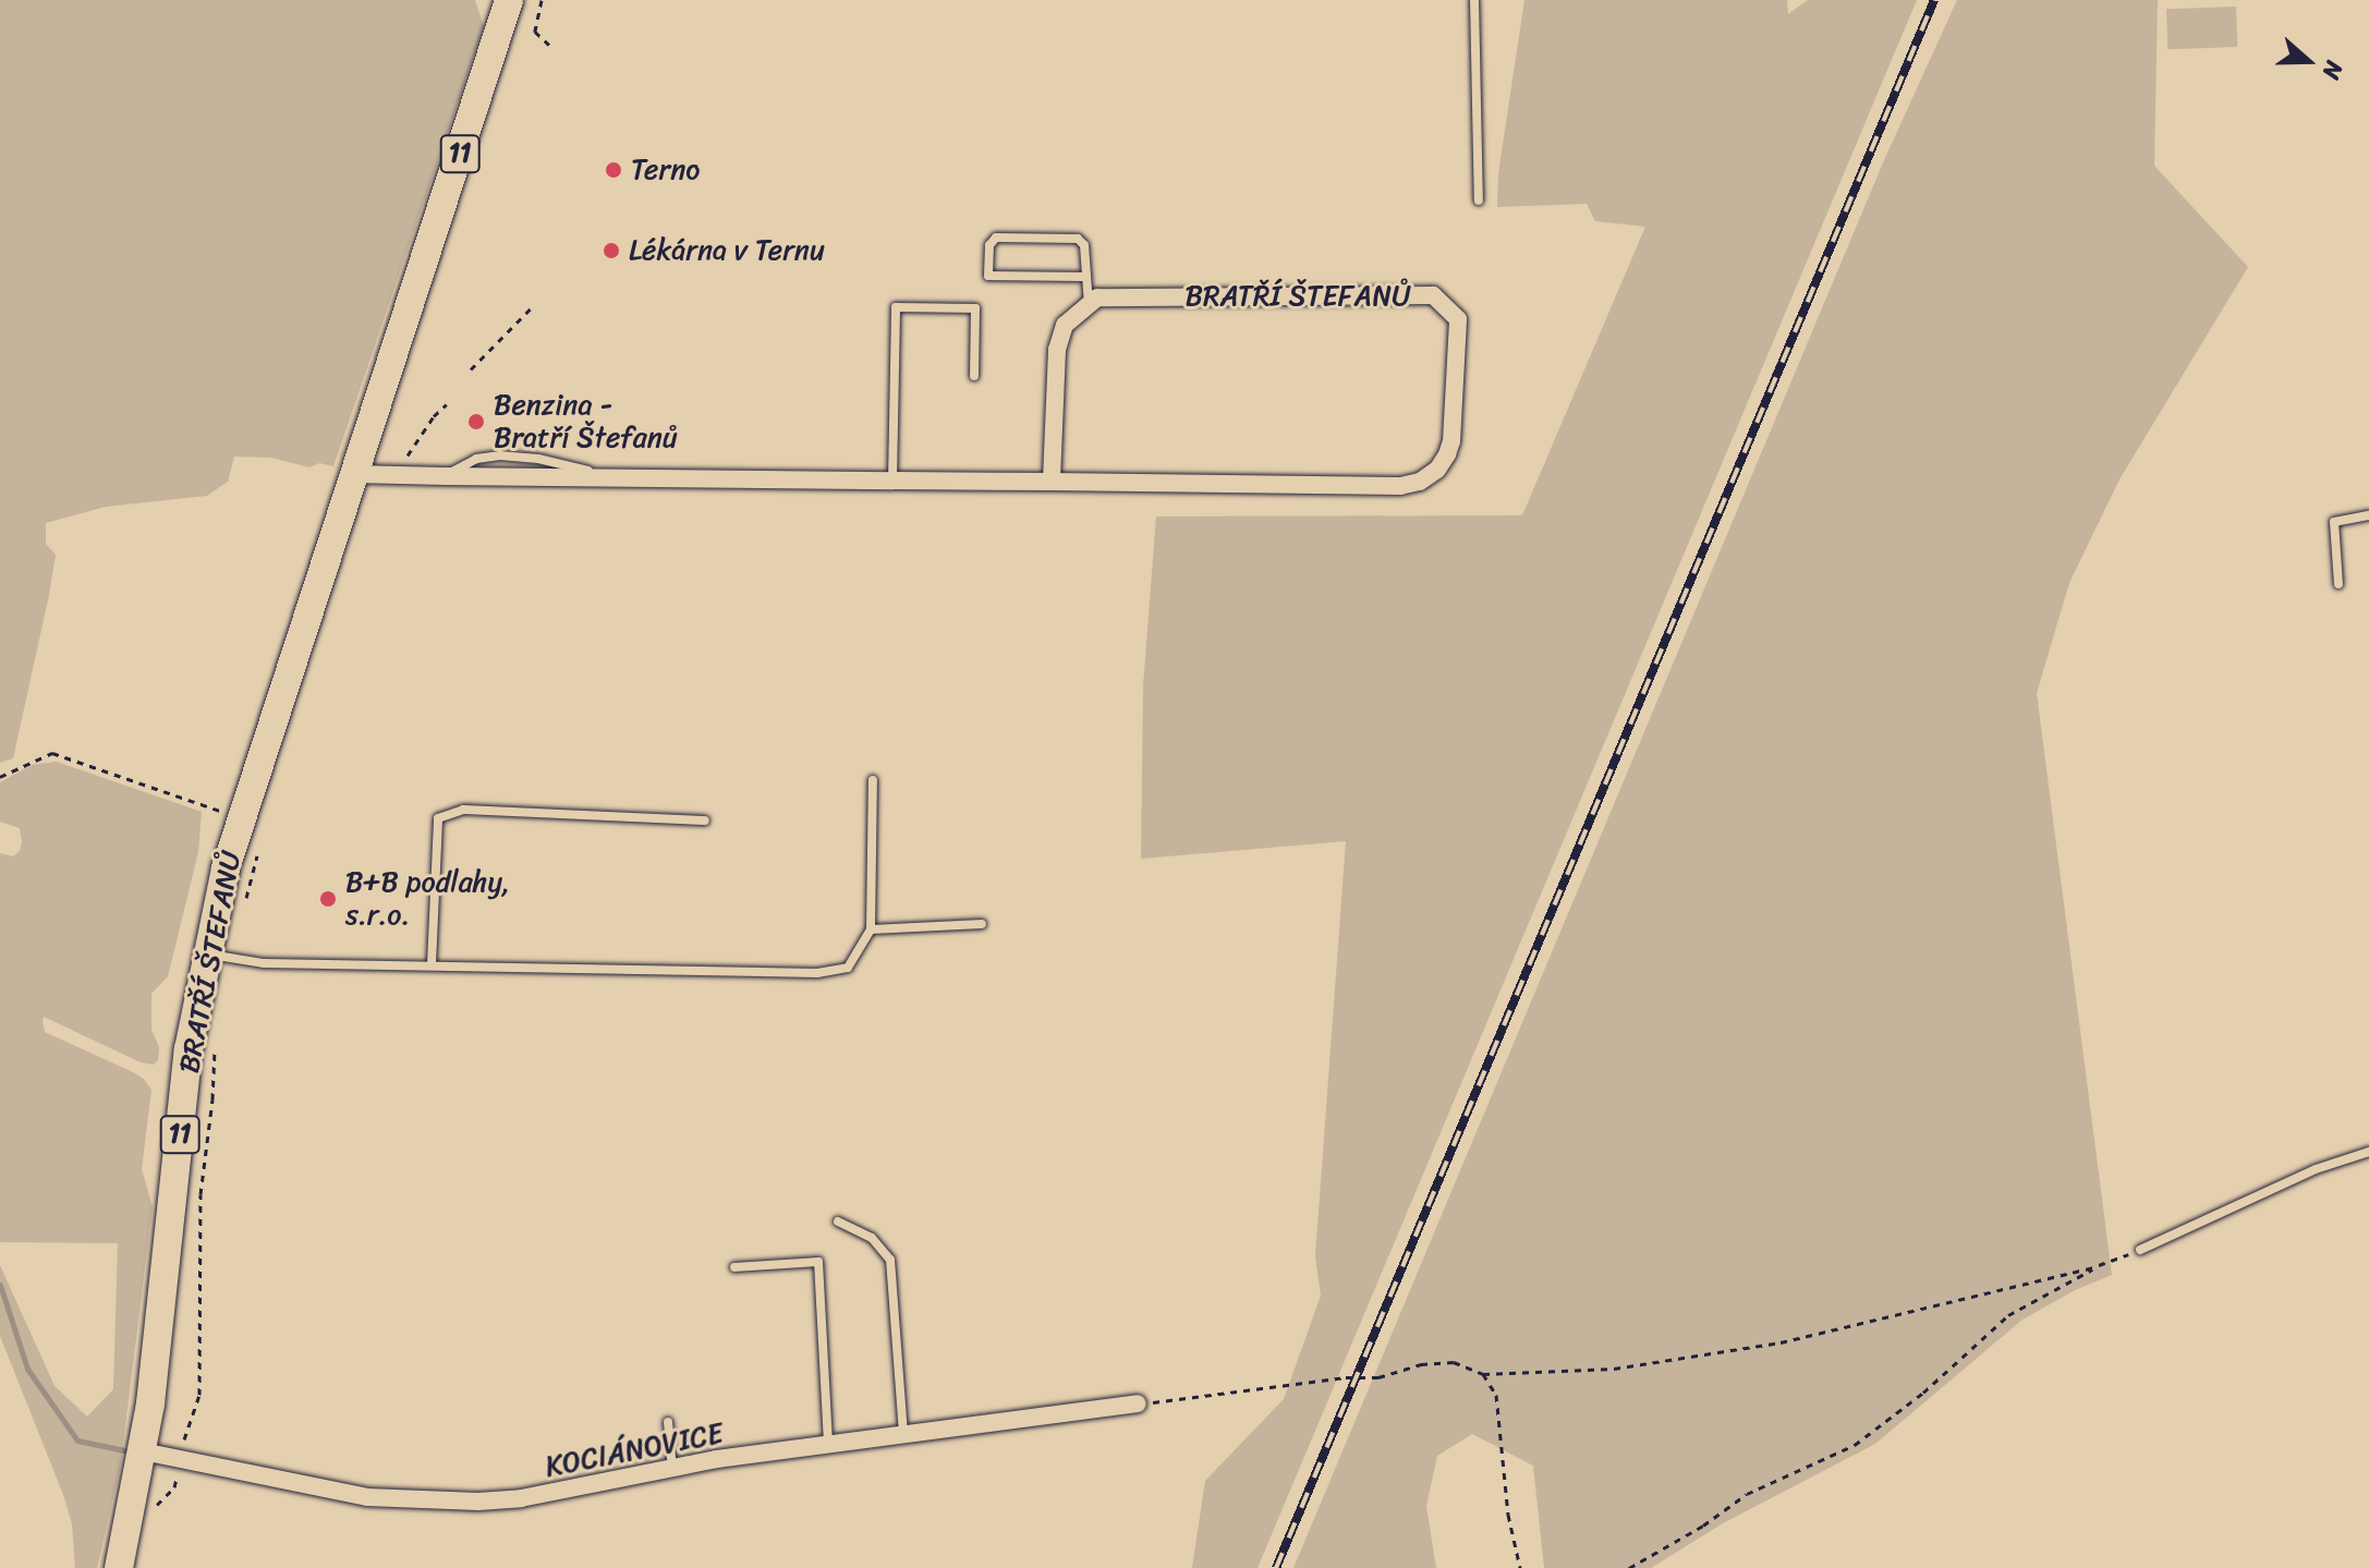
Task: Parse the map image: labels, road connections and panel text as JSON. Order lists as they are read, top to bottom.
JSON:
{
  "streets": {
    "main road": ["11", "BRATŘÍ ŠTEFANŮ"],
    "street": ["KOCIÁNOVICE"]
  },
  "crossings": [
    ["BRATŘÍ ŠTEFANŮ", "KOCIÁNOVICE"]
  ],
  "places": [
    "Terno",
    "Lékárna v Ternu",
    "Benzina - Bratří Štefanů",
    "B+B podlahy, s.r.o."
  ],
  "north": "right"
}
